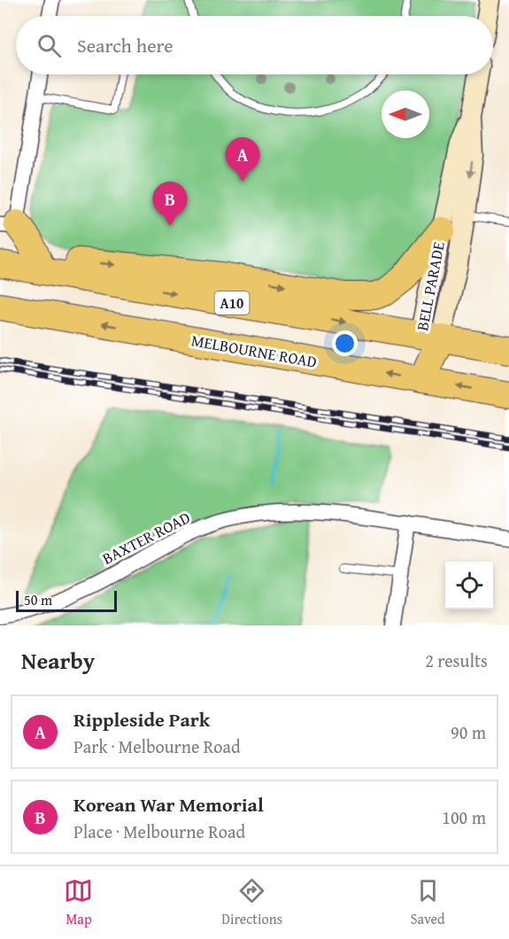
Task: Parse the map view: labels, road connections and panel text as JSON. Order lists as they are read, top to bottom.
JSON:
{
  "streets": {
    "highway": ["BELL PARADE", "A10", "MELBOURNE ROAD"],
    "street": ["BAXTER ROAD"]
  },
  "crossings": [
    ["BELL PARADE", "A10"],
    ["BELL PARADE", "MELBOURNE ROAD"]
  ],
  "scale_bar": "50 m",
  "north": "left",
  "page": {
    "search": "Search here",
    "pins": ["A", "B"],
    "scale": "50 m",
    "heading": ["Nearby", "2 results"],
    "list": [
      {
        "mark": "A",
        "name": "Rippleside Park",
        "note": "Park · Melbourne Road",
        "value": "90 m"
      },
      {
        "mark": "B",
        "name": "Korean War Memorial",
        "note": "Place · Melbourne Road",
        "value": "100 m"
      }
    ],
    "nav": ["Map", "Directions", "Saved"]
  }
}
